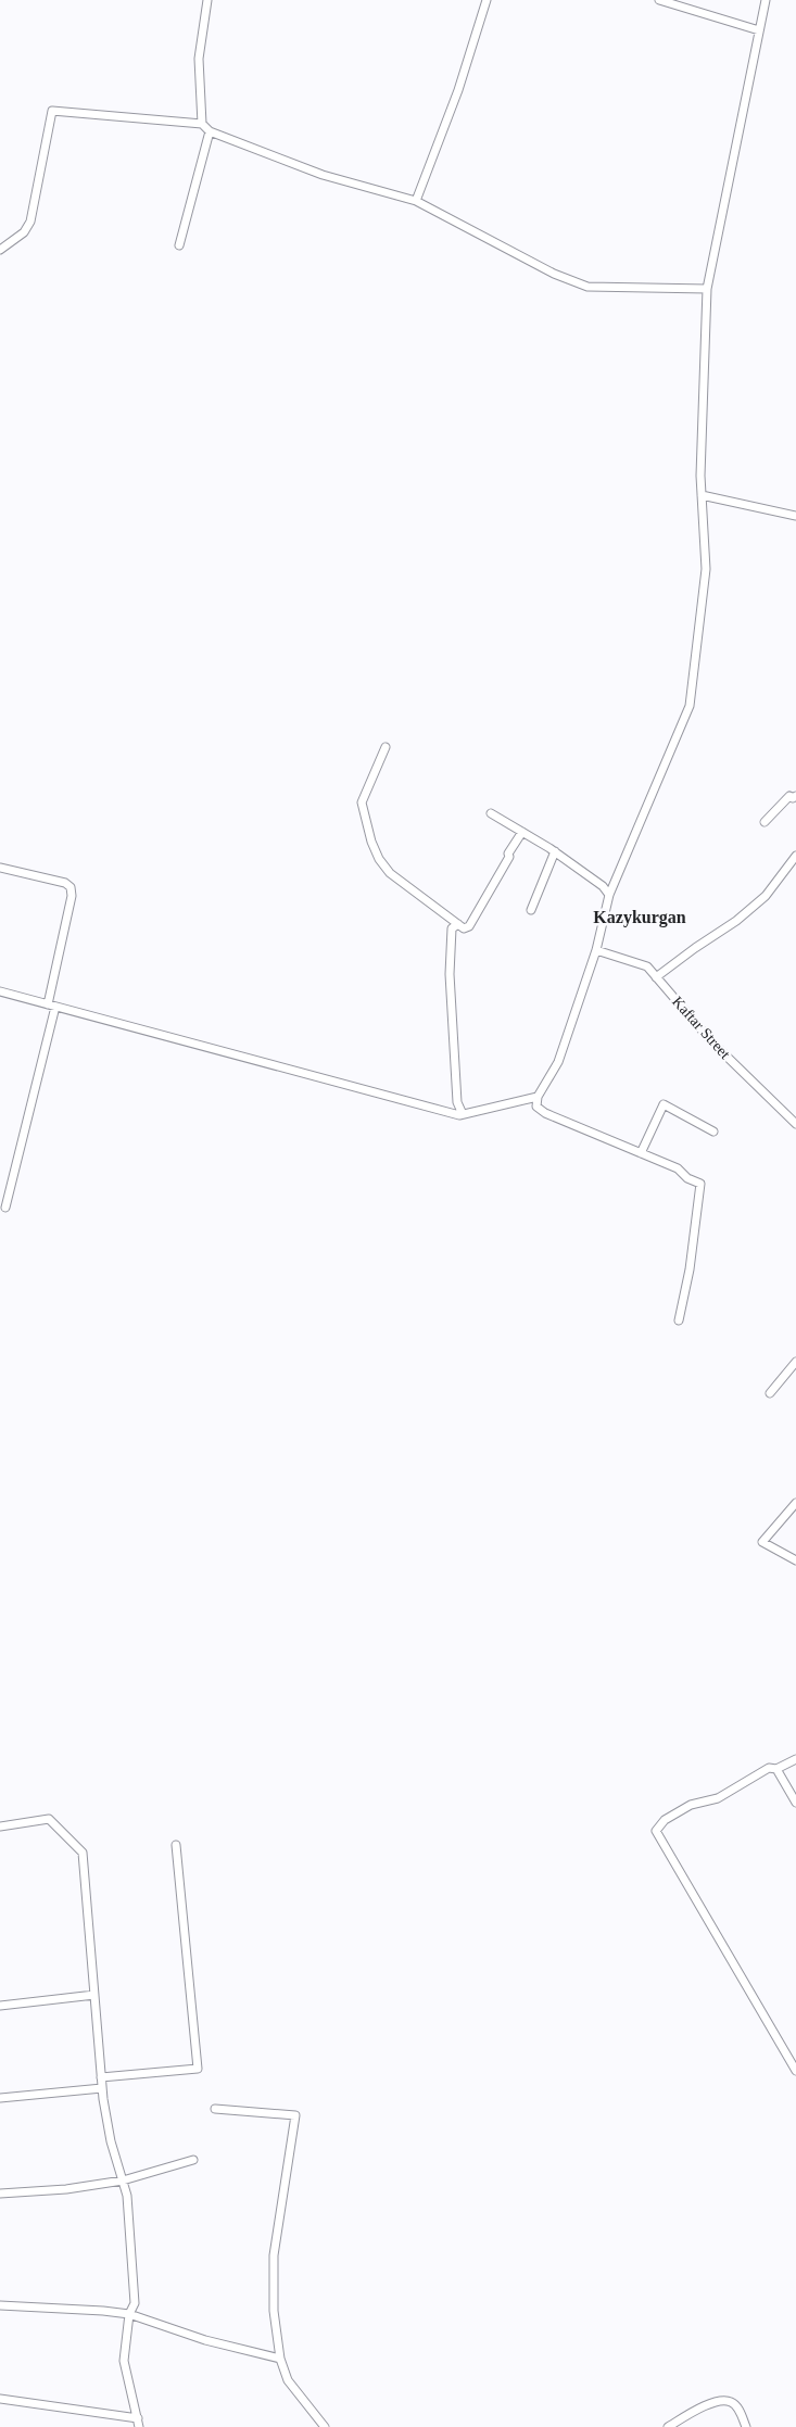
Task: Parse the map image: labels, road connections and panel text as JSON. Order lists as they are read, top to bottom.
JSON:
{
  "streets": {
    "street": ["Kaftar Street"]
  },
  "districts": ["Kazykurgan"]
}
